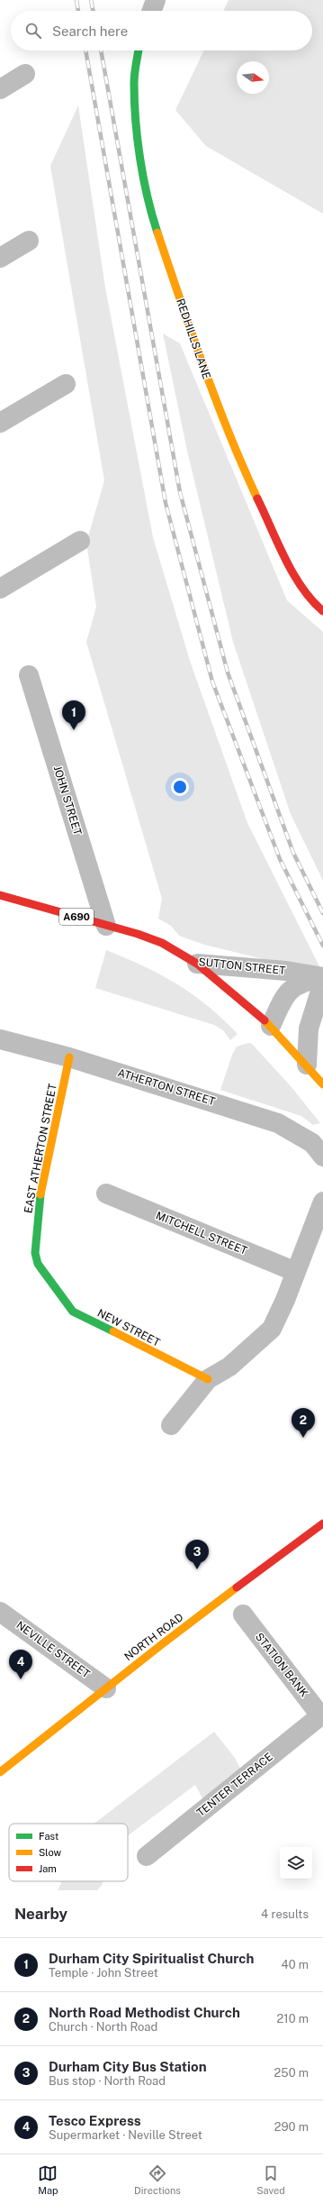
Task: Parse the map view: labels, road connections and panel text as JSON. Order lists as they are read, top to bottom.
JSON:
{
  "streets": {
    "main road": [
      "REDHILLS LANE",
      "A690",
      "SUTTON STREET",
      "EAST ATHERTON STREET",
      "NEW STREET",
      "NORTH ROAD"
    ],
    "street": [
      "JOHN STREET",
      "ATHERTON STREET",
      "MITCHELL STREET",
      "NEVILLE STREET",
      "STATION BANK",
      "TENTER TERRACE"
    ]
  },
  "crossings": [
    ["JOHN STREET", "SUTTON STREET"],
    ["A690", "SUTTON STREET"],
    ["ATHERTON STREET", "EAST ATHERTON STREET"],
    ["EAST ATHERTON STREET", "NEW STREET"],
    ["NORTH ROAD", "NEVILLE STREET"],
    ["STATION BANK", "TENTER TERRACE"]
  ],
  "legend": ["Fast", "Slow", "Jam"],
  "north": "right",
  "page": {
    "search": "Search here",
    "pins": [
      "1",
      "2",
      "3",
      "4"
    ],
    "heading": ["Nearby", "4 results"],
    "list": [
      {
        "mark": "1",
        "name": "Durham City Spiritualist Church",
        "note": "Temple · John Street",
        "value": "40 m"
      },
      {
        "mark": "2",
        "name": "North Road Methodist Church",
        "note": "Church · North Road",
        "value": "210 m"
      },
      {
        "mark": "3",
        "name": "Durham City Bus Station",
        "note": "Bus stop · North Road",
        "value": "250 m"
      },
      {
        "mark": "4",
        "name": "Tesco Express",
        "note": "Supermarket · Neville Street",
        "value": "290 m"
      }
    ],
    "nav": ["Map", "Directions", "Saved"]
  }
}
